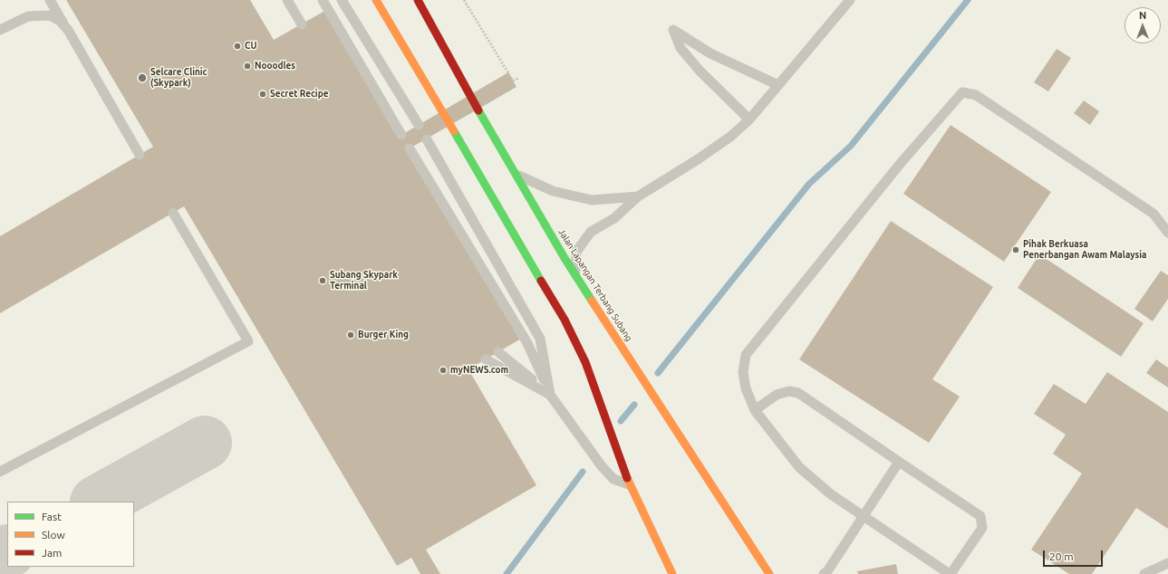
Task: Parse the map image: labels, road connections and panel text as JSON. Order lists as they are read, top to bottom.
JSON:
{
  "streets": {
    "main road": ["Jalan Lapangan Terbang Subang"]
  },
  "places": [
    "CU",
    "Nooodles",
    "Selcare Clinic (Skypark)",
    "Secret Recipe",
    "Pihak Berkuasa Penerbangan Awam Malaysia",
    "Subang Skypark Terminal",
    "Burger King",
    "myNEWS.com"
  ],
  "legend": ["Fast", "Slow", "Jam"],
  "scale_bar": "20 m",
  "north": "top"
}
